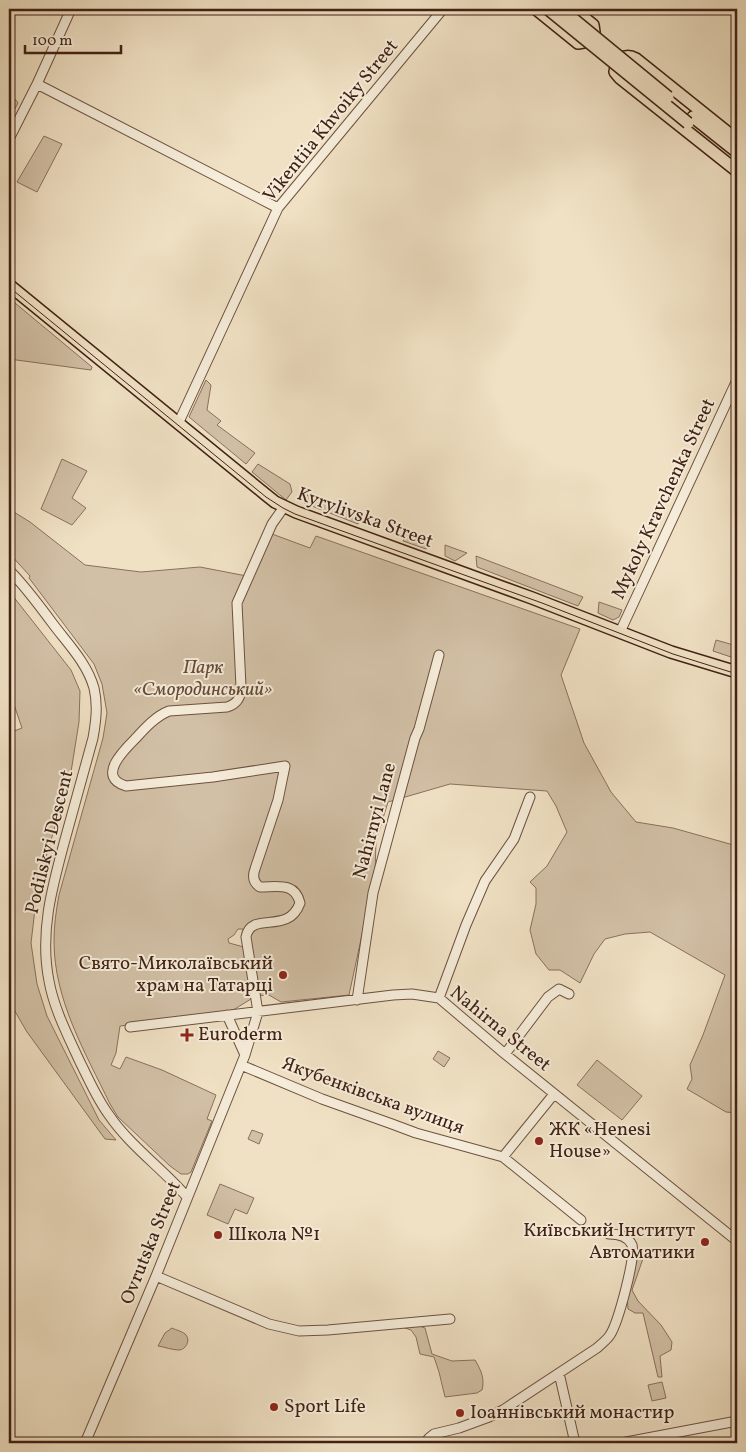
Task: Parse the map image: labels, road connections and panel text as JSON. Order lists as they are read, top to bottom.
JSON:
{
  "streets": {
    "main road": ["Kyrylivska Street"],
    "street": [
      "Vikentiia Khvoiky Street",
      "Mykoly Kravchenka Street",
      "Nahirnyi Lane",
      "Podilskyi Descent",
      "Nahirna Street",
      "Якубенківська вулиця",
      "Ovrutska Street"
    ]
  },
  "crossings": [
    ["Vikentiia Khvoiky Street", "Kyrylivska Street"],
    ["Mykoly Kravchenka Street", "Kyrylivska Street"],
    ["Nahirnyi Lane", "Nahirna Street"],
    ["Podilskyi Descent", "Ovrutska Street"],
    ["Nahirna Street", "Ovrutska Street"],
    ["Якубенківська вулиця", "Ovrutska Street"]
  ],
  "parks": ["Парк «Смородинський»"],
  "places": {
    "other": [
      "Свято-Миколаївський храм на Татарці",
      "ЖК «Henesi House»",
      "Школа №1",
      "Київський Інститут Автоматики",
      "Sport Life",
      "Іоаннівський монастир"
    ],
    "health": ["Euroderm"]
  },
  "scale_bar": "100 m"
}
